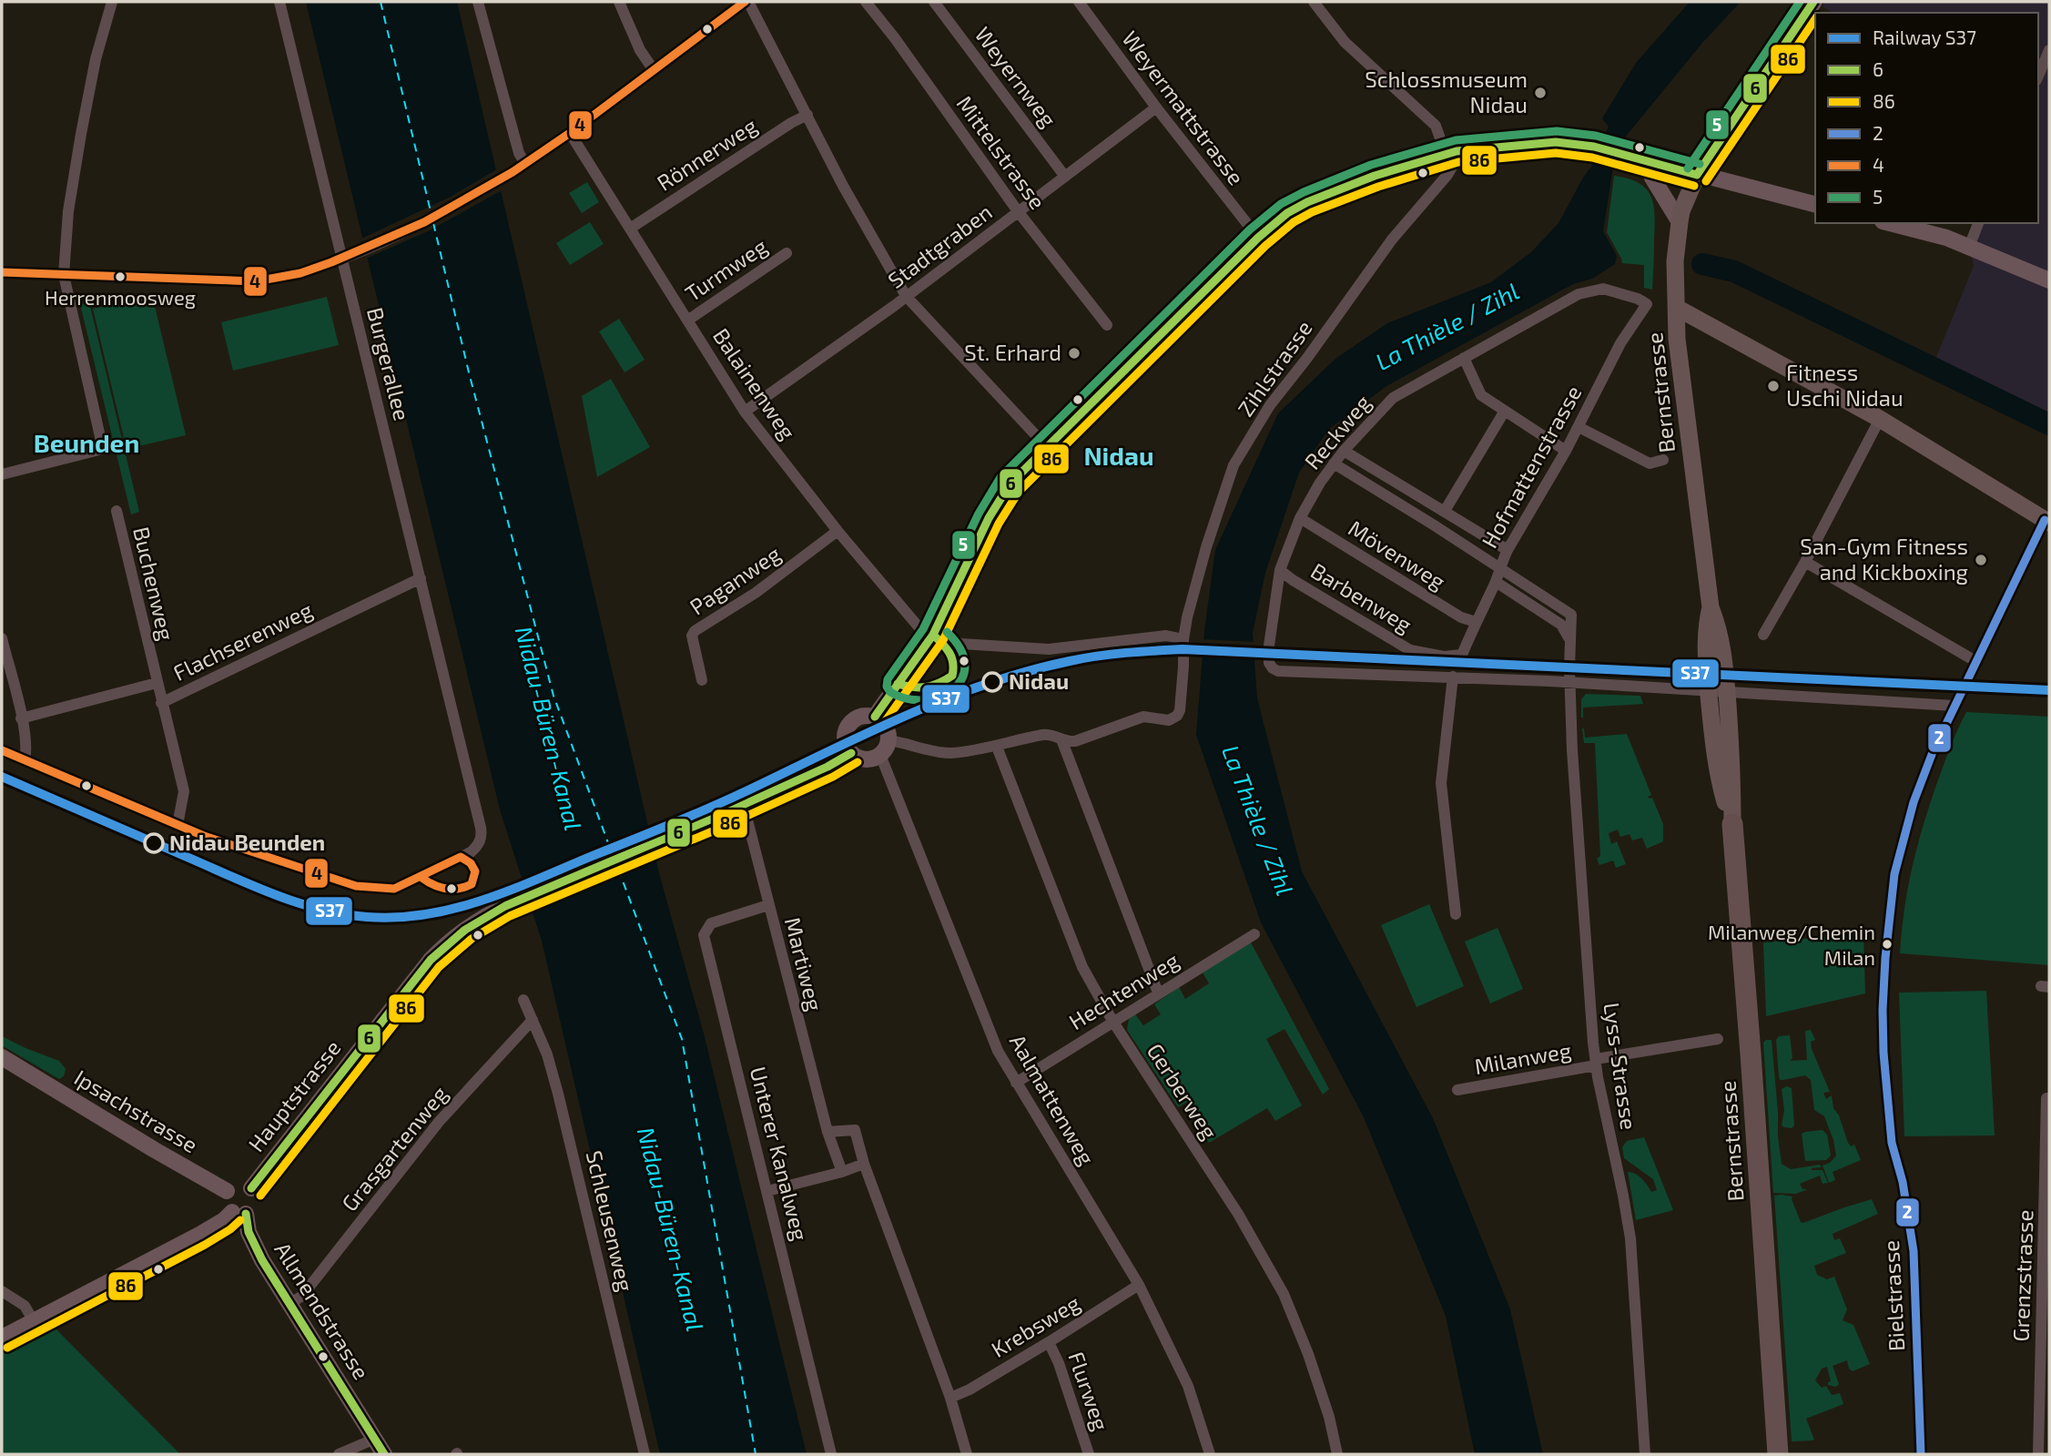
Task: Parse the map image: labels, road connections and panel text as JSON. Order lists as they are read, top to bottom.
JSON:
{
  "streets": {
    "highway": ["Bernstrasse"],
    "main road": ["Hauptstrasse", "Ipsachstrasse", "Allmendstrasse"],
    "street": [
      "Weyernweg",
      "Weyermattstrasse",
      "Mittelstrasse",
      "Rönnerweg",
      "Stadtgraben",
      "Turmweg",
      "Burgerallee",
      "Zihlstrasse",
      "Balainenweg",
      "Reckweg",
      "Hofmattenstrasse",
      "Mövenweg",
      "Paganweg",
      "Buchenweg",
      "Barbenweg",
      "Flachserenweg",
      "Martiweg",
      "Hechtenweg",
      "Milanweg",
      "Lyss-Strasse",
      "Gerberweg",
      "Aalmattenweg",
      "Grasgartenweg",
      "Unterer Kanalweg",
      "Schleusenweg",
      "Grenzstrasse",
      "Bielstrasse",
      "Krebsweg",
      "Flurweg"
    ]
  },
  "crossings": [
    ["Weyernweg", "Stadtgraben"],
    ["Weyermattstrasse", "Stadtgraben"],
    ["Mittelstrasse", "Stadtgraben"],
    ["Rönnerweg", "Balainenweg"],
    ["Stadtgraben", "Balainenweg"],
    ["Turmweg", "Balainenweg"],
    ["Burgerallee", "Flachserenweg"],
    ["Zihlstrasse", "Gerberweg"],
    ["Balainenweg", "Paganweg"],
    ["Reckweg", "Hofmattenstrasse"],
    ["Reckweg", "Mövenweg"],
    ["Reckweg", "Barbenweg"],
    ["Hofmattenstrasse", "Mövenweg"],
    ["Hofmattenstrasse", "Barbenweg"],
    ["Hofmattenstrasse", "Lyss-Strasse"],
    ["Buchenweg", "Flachserenweg"],
    ["Martiweg", "Hauptstrasse"],
    ["Martiweg", "Unterer Kanalweg"],
    ["Hechtenweg", "Gerberweg"],
    ["Hechtenweg", "Aalmattenweg"],
    ["Milanweg", "Lyss-Strasse"],
    ["Hauptstrasse", "Aalmattenweg"],
    ["Hauptstrasse", "Ipsachstrasse"],
    ["Hauptstrasse", "Allmendstrasse"],
    ["Aalmattenweg", "Krebsweg"],
    ["Ipsachstrasse", "Allmendstrasse"],
    ["Grasgartenweg", "Schleusenweg"],
    ["Grasgartenweg", "Allmendstrasse"],
    ["Krebsweg", "Flurweg"]
  ],
  "districts": ["Beunden", "Nidau"],
  "water": ["La Thièle / Zihl", "Nidau-Büren-Kanal"],
  "places": [
    "Schlossmuseum Nidau",
    "Herrenmoosweg",
    "St. Erhard",
    "Fitness Uschi Nidau",
    "San-Gym Fitness and Kickboxing",
    "Nidau",
    "Nidau Beunden",
    "Milanweg/Chemin Milan"
  ],
  "lines": [
    "transit line 6",
    "transit line 4",
    "transit line 5",
    "transit line 86",
    "transit line 2",
    "rail line S37"
  ],
  "legend": [
    "Railway S37",
    "6",
    "86",
    "2",
    "4",
    "5"
  ]
}
